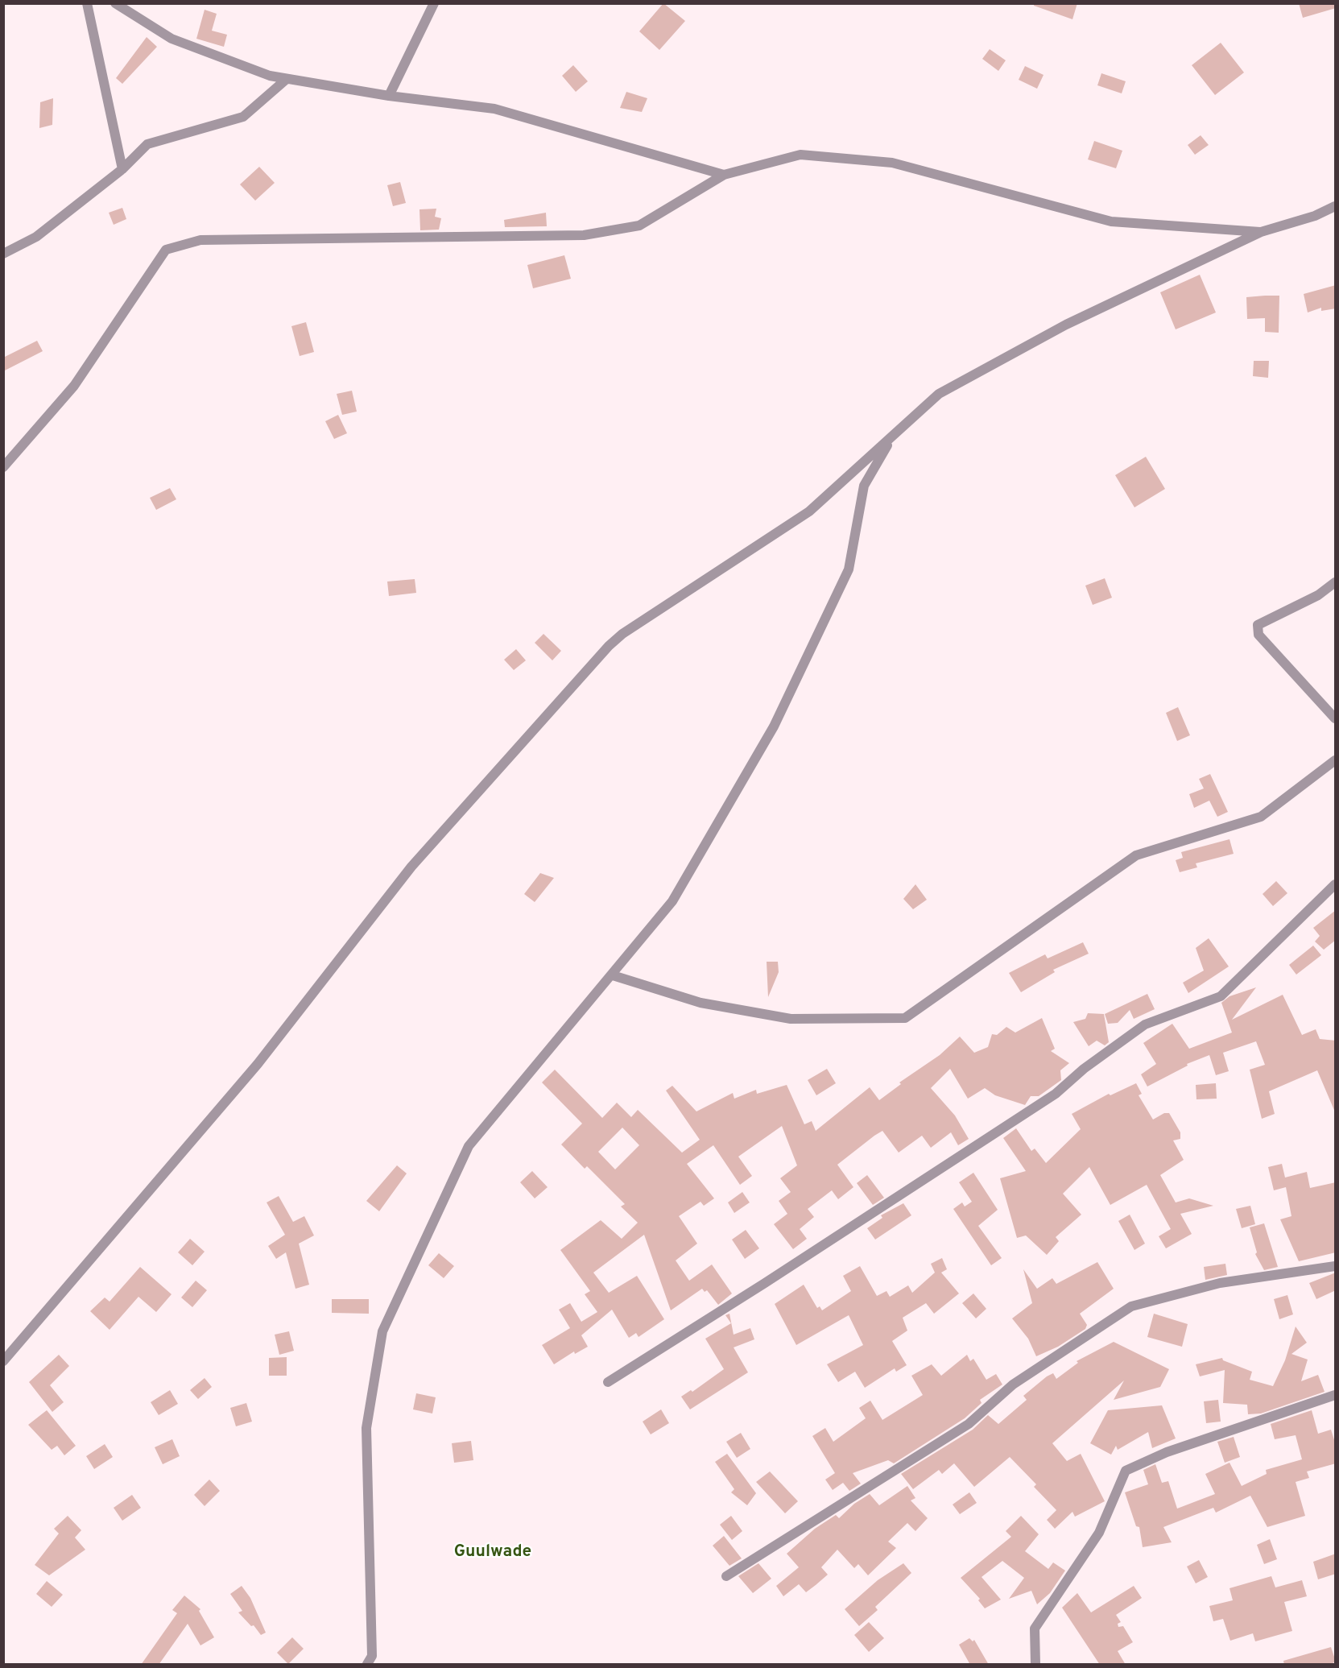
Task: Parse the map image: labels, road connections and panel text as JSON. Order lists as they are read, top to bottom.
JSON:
{
  "districts": ["Guulwade"]
}
